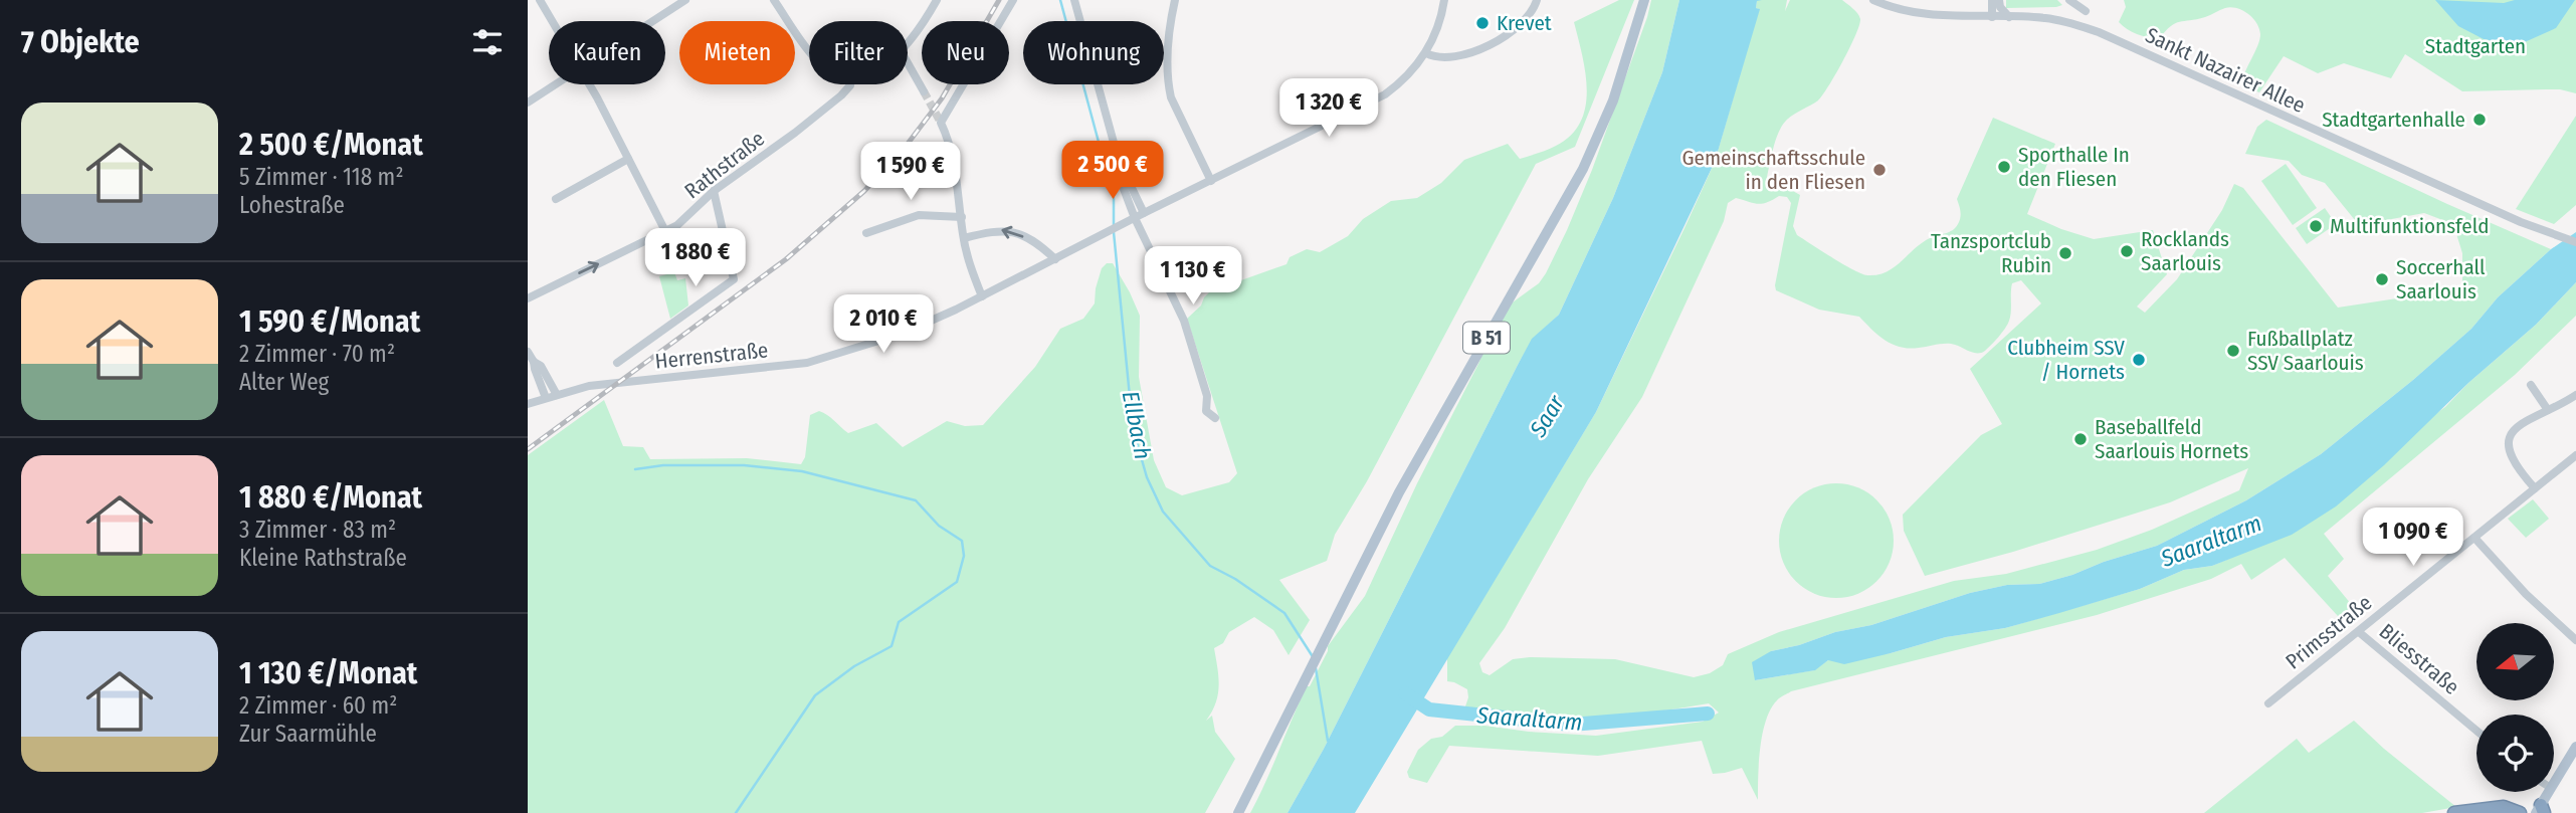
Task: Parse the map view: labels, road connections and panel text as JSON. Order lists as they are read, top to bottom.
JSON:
{
  "streets": {
    "main road": ["B 51"],
    "street": [
      "Sankt Nazairer Allee",
      "Rathstraße",
      "Herrenstraße",
      "Primsstraße",
      "Bliesstraße"
    ]
  },
  "crossings": [
    ["Primsstraße", "Bliesstraße"]
  ],
  "one_way": ["Rathstraße"],
  "water": ["Saar", "Ellbach", "Saaraltarm"],
  "parks": ["Stadtgarten"],
  "places": [
    "Krevet",
    "Stadtgartenhalle",
    "Sporthalle In den Fliesen",
    "Gemeinschaftsschule in den Fliesen",
    "Multifunktionsfeld",
    "Rocklands Saarlouis",
    "Tanzsportclub Rubin",
    "Soccerhall Saarlouis",
    "Fußballplatz SSV Saarlouis",
    "Clubheim SSV / Hornets",
    "Baseballfeld Saarlouis Hornets"
  ],
  "north": "left",
  "page": {
    "heading": "7 Objekte",
    "chip": [
      "Kaufen",
      "Mieten",
      "Filter",
      "Neu",
      "Wohnung"
    ],
    "price": [
      "1 320 €",
      "2 500 €",
      "1 590 €",
      "1 880 €",
      "1 130 €",
      "2 010 €",
      "1 090 €"
    ],
    "list": [
      {
        "name": "2 500 €/Monat",
        "note": "5 Zimmer · 118 m² · Lohestraße"
      },
      {
        "name": "1 590 €/Monat",
        "note": "2 Zimmer · 70 m² · Alter Weg"
      },
      {
        "name": "1 880 €/Monat",
        "note": "3 Zimmer · 83 m² · Kleine Rathstraße"
      },
      {
        "name": "1 130 €/Monat",
        "note": "2 Zimmer · 60 m² · Zur Saarmühle"
      }
    ]
  }
}
